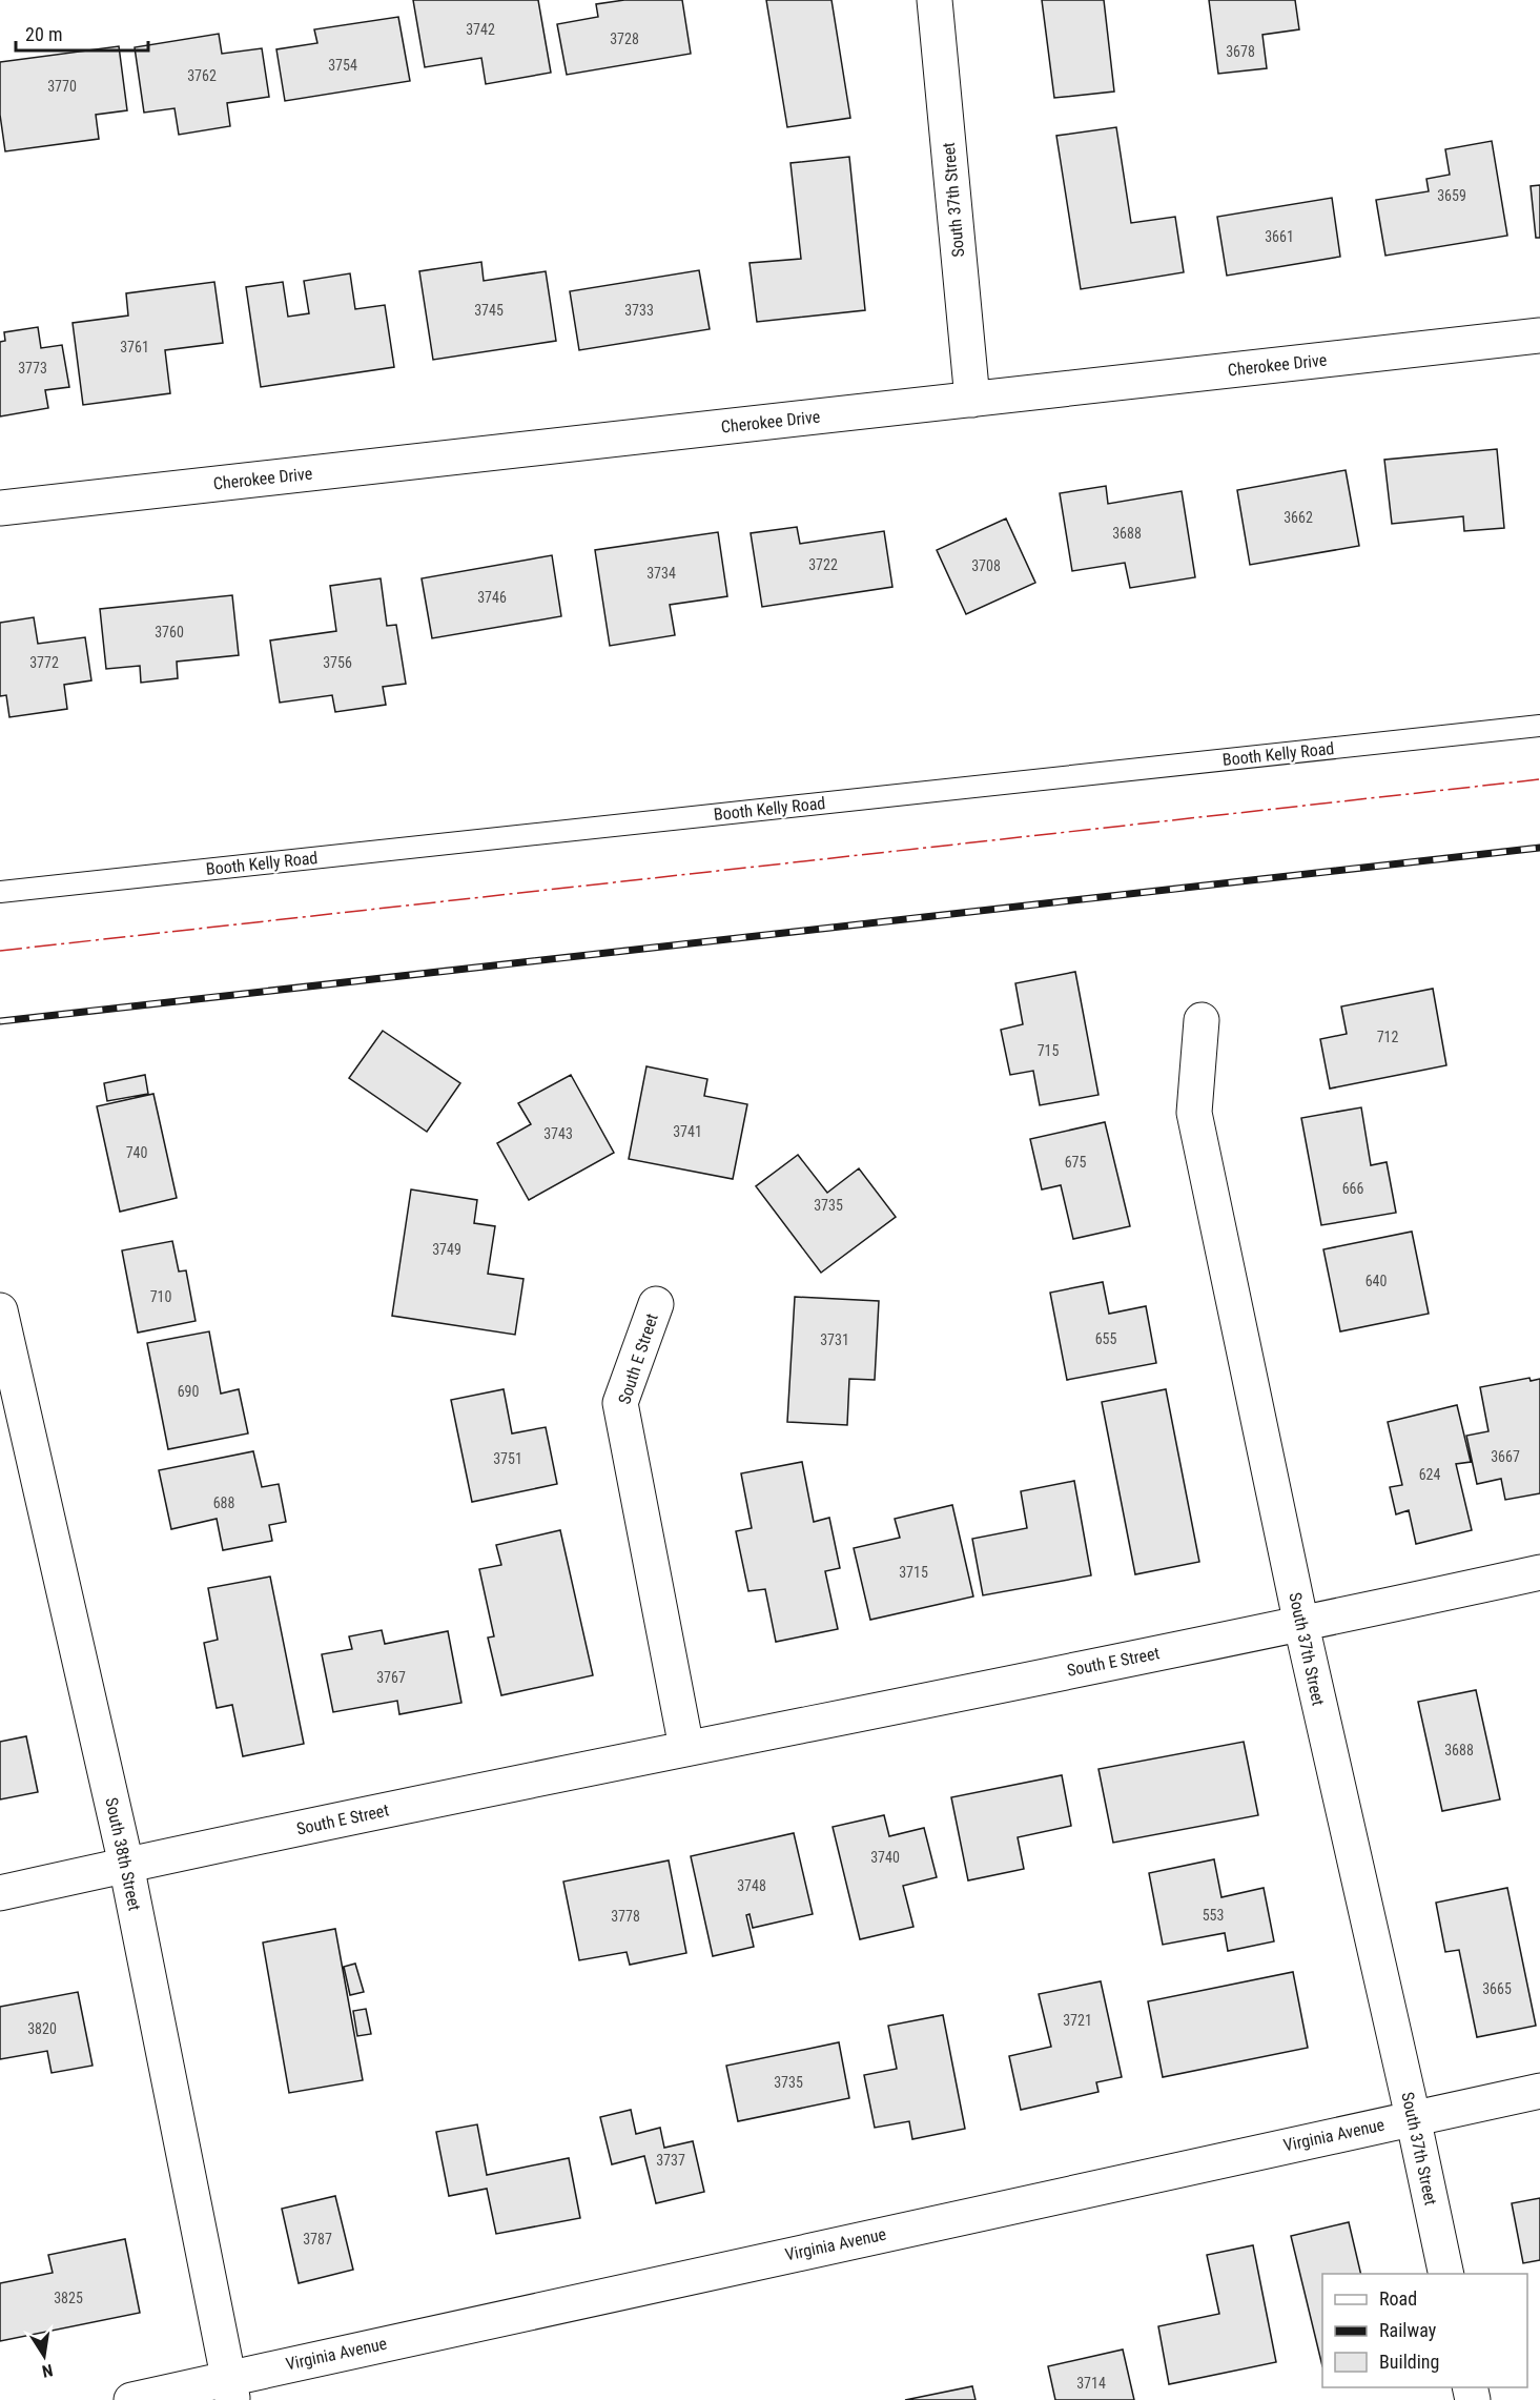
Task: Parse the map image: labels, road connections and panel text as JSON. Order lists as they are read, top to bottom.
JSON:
{
  "streets": {
    "street": [
      "South 37th Street",
      "Cherokee Drive",
      "South E Street",
      "South 38th Street",
      "Virginia Avenue"
    ],
    "lane": ["Booth Kelly Road"]
  },
  "crossings": [
    ["South 37th Street", "Cherokee Drive"],
    ["South 37th Street", "South E Street"],
    ["South 37th Street", "Virginia Avenue"],
    ["South E Street", "South 38th Street"],
    ["South 38th Street", "Virginia Avenue"]
  ],
  "house_numbers": [
    "3742",
    "3728",
    "3678",
    "3754",
    "3762",
    "3770",
    "3659",
    "3661",
    "3745",
    "3733",
    "3761",
    "3773",
    "3662",
    "3688",
    "3722",
    "3708",
    "3734",
    "3746",
    "3760",
    "3772",
    "3756",
    "712",
    "715",
    "3741",
    "3743",
    "740",
    "675",
    "666",
    "3735",
    "3749",
    "640",
    "710",
    "655",
    "3731",
    "690",
    "3667",
    "3751",
    "624",
    "688",
    "3715",
    "3767",
    "3688",
    "3740",
    "3748",
    "553",
    "3778",
    "3665",
    "3721",
    "3820",
    "3735",
    "3737",
    "3787",
    "3825",
    "3714"
  ],
  "legend": ["Road", "Railway", "Building"],
  "scale_bar": "20 m",
  "north": "bottom"
}
